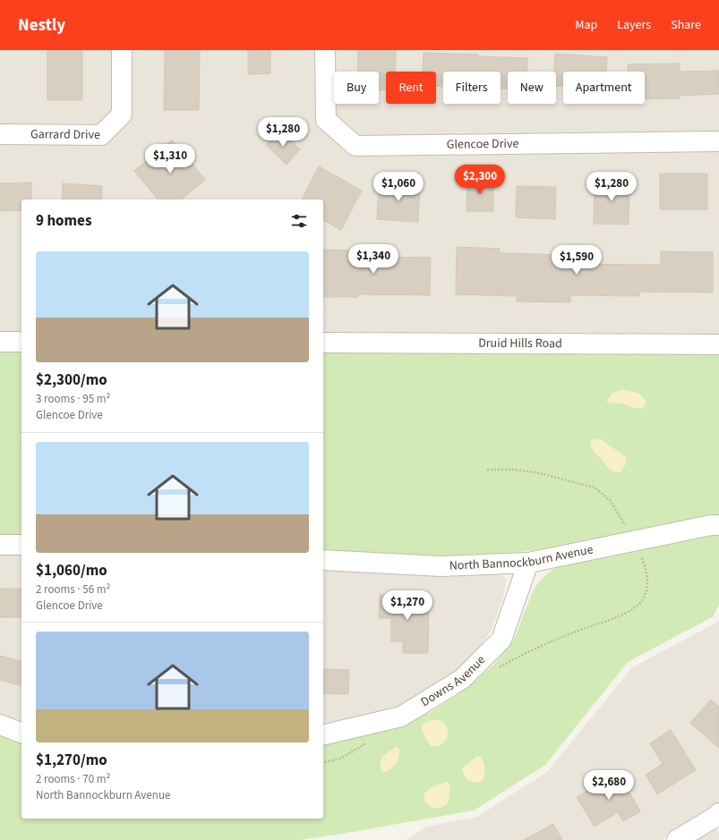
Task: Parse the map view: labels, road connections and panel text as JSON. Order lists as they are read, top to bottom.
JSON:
{
  "streets": {
    "street": [
      "Garrard Drive",
      "Glencoe Drive",
      "Druid Hills Road",
      "North Bannockburn Avenue",
      "Downs Avenue"
    ]
  },
  "crossings": [
    ["North Bannockburn Avenue", "Downs Avenue"]
  ],
  "page": {
    "header": "Nestly",
    "nav": ["Map", "Layers", "Share"],
    "chip": [
      "Buy",
      "Rent",
      "Filters",
      "New",
      "Apartment"
    ],
    "price": [
      "$1,280",
      "$1,310",
      "$2,300",
      "$1,060",
      "$1,280",
      "$1,340",
      "$1,590",
      "$1,270",
      "$2,680"
    ],
    "heading": "9 homes",
    "list": [
      {
        "name": "$2,300/mo",
        "note": "3 rooms · 95 m² · Glencoe Drive"
      },
      {
        "name": "$1,060/mo",
        "note": "2 rooms · 56 m² · Glencoe Drive"
      },
      {
        "name": "$1,270/mo",
        "note": "2 rooms · 70 m² · North Bannockburn Avenue"
      }
    ]
  }
}
